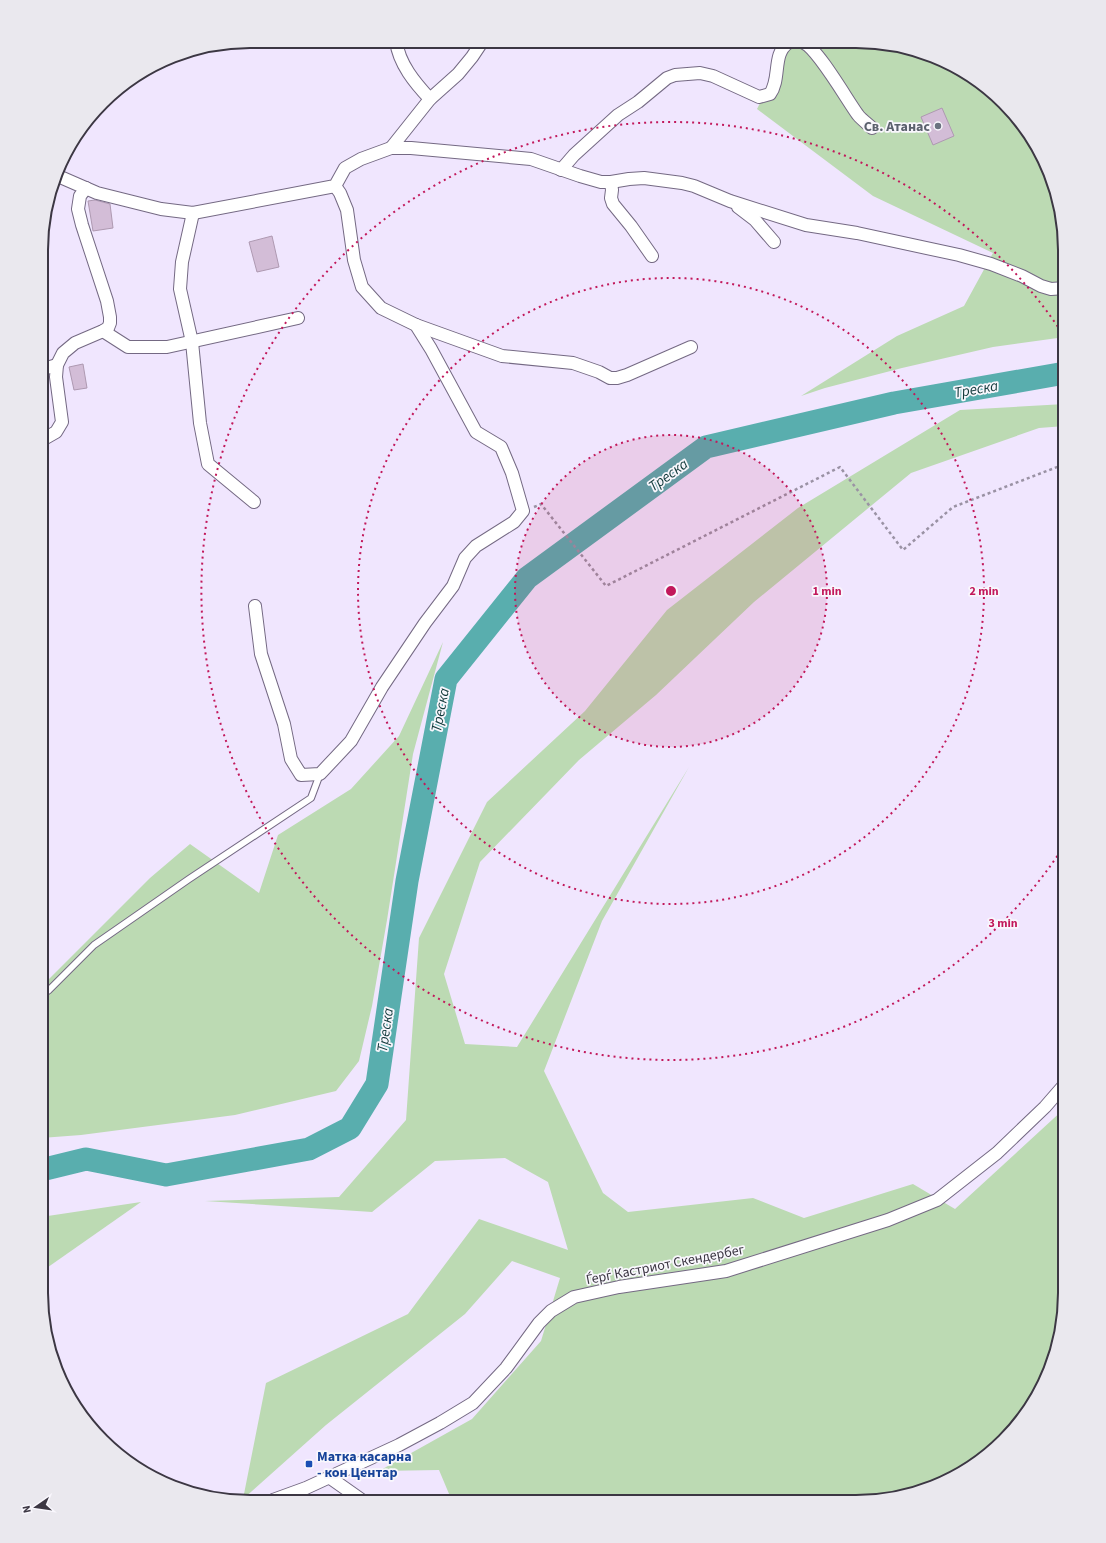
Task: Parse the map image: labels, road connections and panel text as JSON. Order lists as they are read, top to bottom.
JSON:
{
  "streets": {
    "street": ["Ѓерѓ Кастриот Скендербег"]
  },
  "water": ["Треска"],
  "places": {
    "other": ["Св. Атанас"],
    "transit": ["Матка касарна - кон Центар"]
  },
  "north": "left",
  "rings": ["1 min", "2 min", "3 min"]
}
